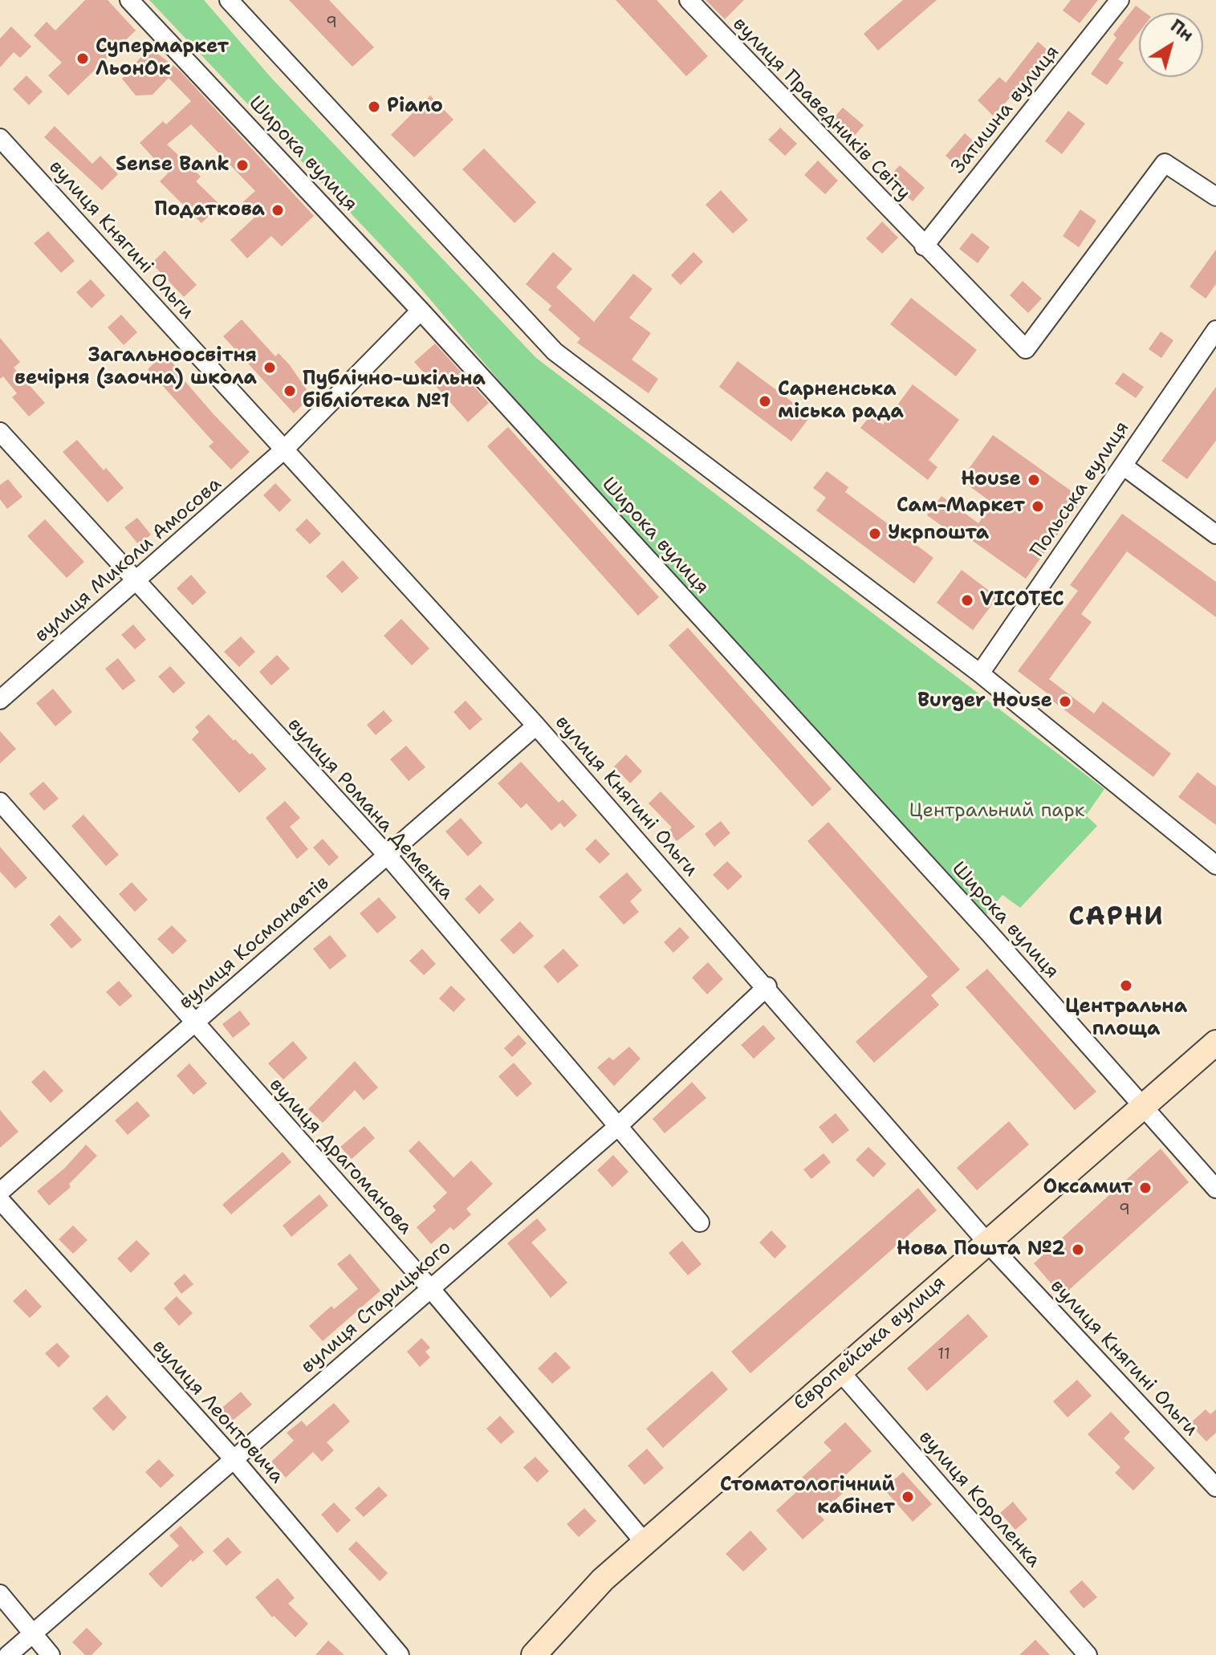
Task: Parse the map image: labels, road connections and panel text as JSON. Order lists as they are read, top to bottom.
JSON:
{
  "streets": {
    "main road": ["Європейська вулиця"],
    "street": [
      "вулиця Праведників Світу",
      "Затишна вулиця",
      "Широка вулиця",
      "вулиця Княгині Ольги",
      "Польська вулиця",
      "вулиця Миколи Амосова",
      "вулиця Романа Деменка",
      "вулиця Космонавтів",
      "вулиця Драгоманова",
      "вулиця Старицького",
      "вулиця Леонтовича",
      "вулиця Короленка"
    ]
  },
  "crossings": [
    ["вулиця Праведників Світу", "Затишна вулиця"],
    ["Широка вулиця", "вулиця Миколи Амосова"],
    ["Широка вулиця", "Європейська вулиця"],
    ["вулиця Княгині Ольги", "вулиця Миколи Амосова"],
    ["вулиця Княгині Ольги", "вулиця Космонавтів"],
    ["вулиця Княгині Ольги", "вулиця Старицького"],
    ["вулиця Княгині Ольги", "Європейська вулиця"],
    ["вулиця Миколи Амосова", "вулиця Романа Деменка"],
    ["вулиця Романа Деменка", "вулиця Космонавтів"],
    ["вулиця Романа Деменка", "вулиця Старицького"],
    ["вулиця Космонавтів", "вулиця Драгоманова"],
    ["вулиця Драгоманова", "вулиця Старицького"],
    ["вулиця Драгоманова", "Європейська вулиця"],
    ["вулиця Старицького", "вулиця Леонтовича"],
    ["Європейська вулиця", "вулиця Короленка"]
  ],
  "districts": ["САРНИ"],
  "parks": ["Центральний парк"],
  "places": [
    "Супермаркет ЛьонОк",
    "Piano",
    "Sense Bank",
    "Податкова",
    "Загальноосвітня вечірня (заочна) школа",
    "Публічно-шкільна бібліотека №1",
    "Сарненська міська рада",
    "House",
    "Сам-Маркет",
    "Укрпошта",
    "VICOTEC",
    "Burger House",
    "Центральна площа",
    "Оксамит",
    "Нова Пошта №2",
    "Стоматологічний кабінет"
  ],
  "house_numbers": ["9", "9", "11"],
  "north": "top right"
}
